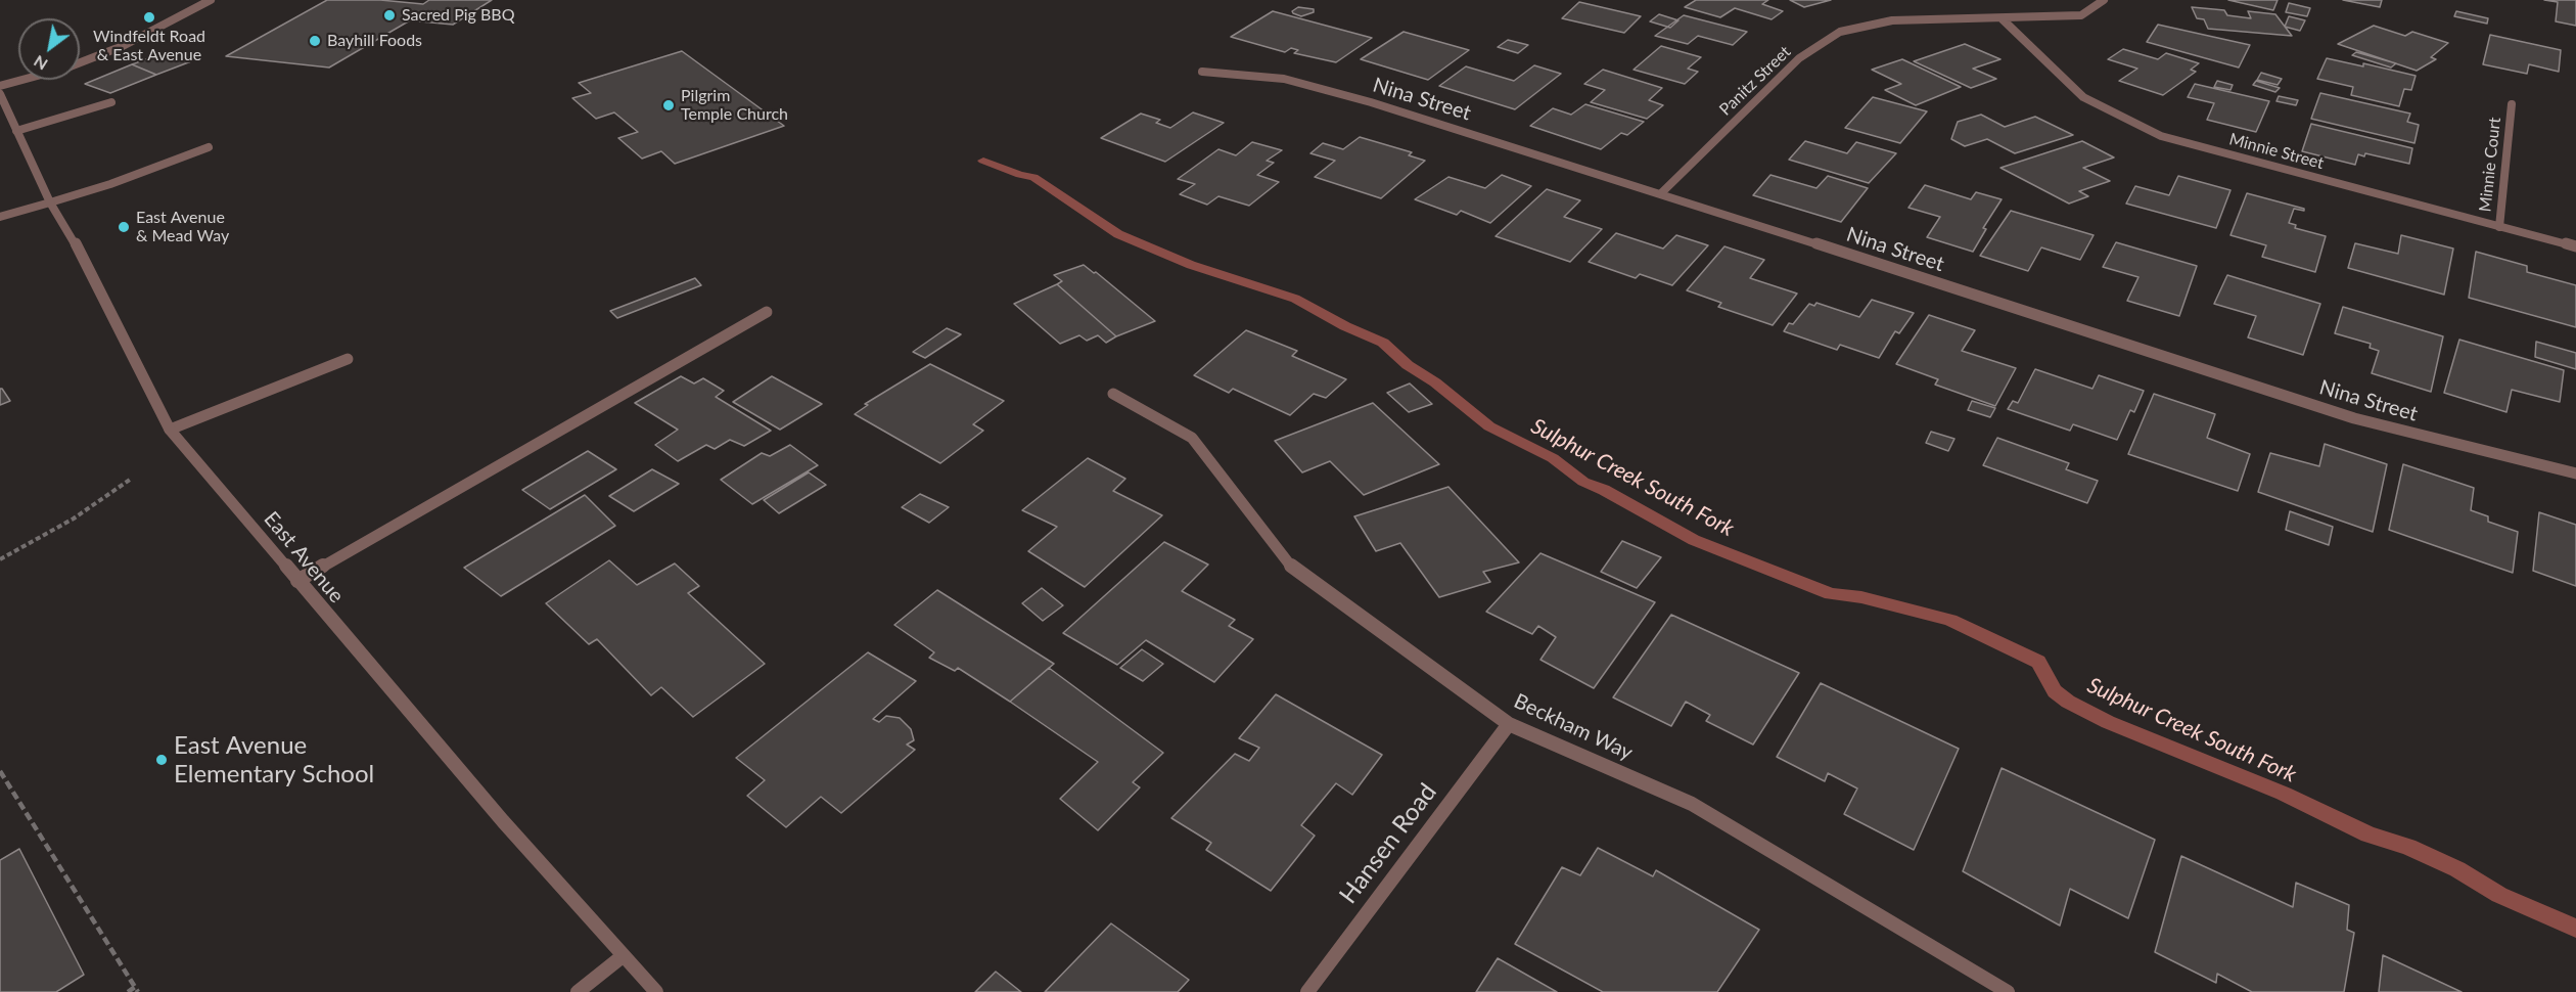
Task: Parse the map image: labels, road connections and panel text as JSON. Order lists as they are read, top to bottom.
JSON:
{
  "streets": {
    "street": [
      "Panitz Street",
      "Nina Street",
      "Minnie Street",
      "Minnie Court",
      "East Avenue",
      "Beckham Way",
      "Hansen Road"
    ]
  },
  "crossings": [
    ["Panitz Street", "Nina Street"],
    ["Panitz Street", "Minnie Street"],
    ["Minnie Street", "Minnie Court"],
    ["Beckham Way", "Hansen Road"]
  ],
  "water": ["Sulphur Creek South Fork"],
  "places": [
    "Sacred Pig BBQ",
    "Windfeldt Road & East Avenue",
    "Bayhill Foods",
    "Pilgrim Temple Church",
    "East Avenue & Mead Way",
    "East Avenue Elementary School"
  ],
  "north": "bottom left"
}
